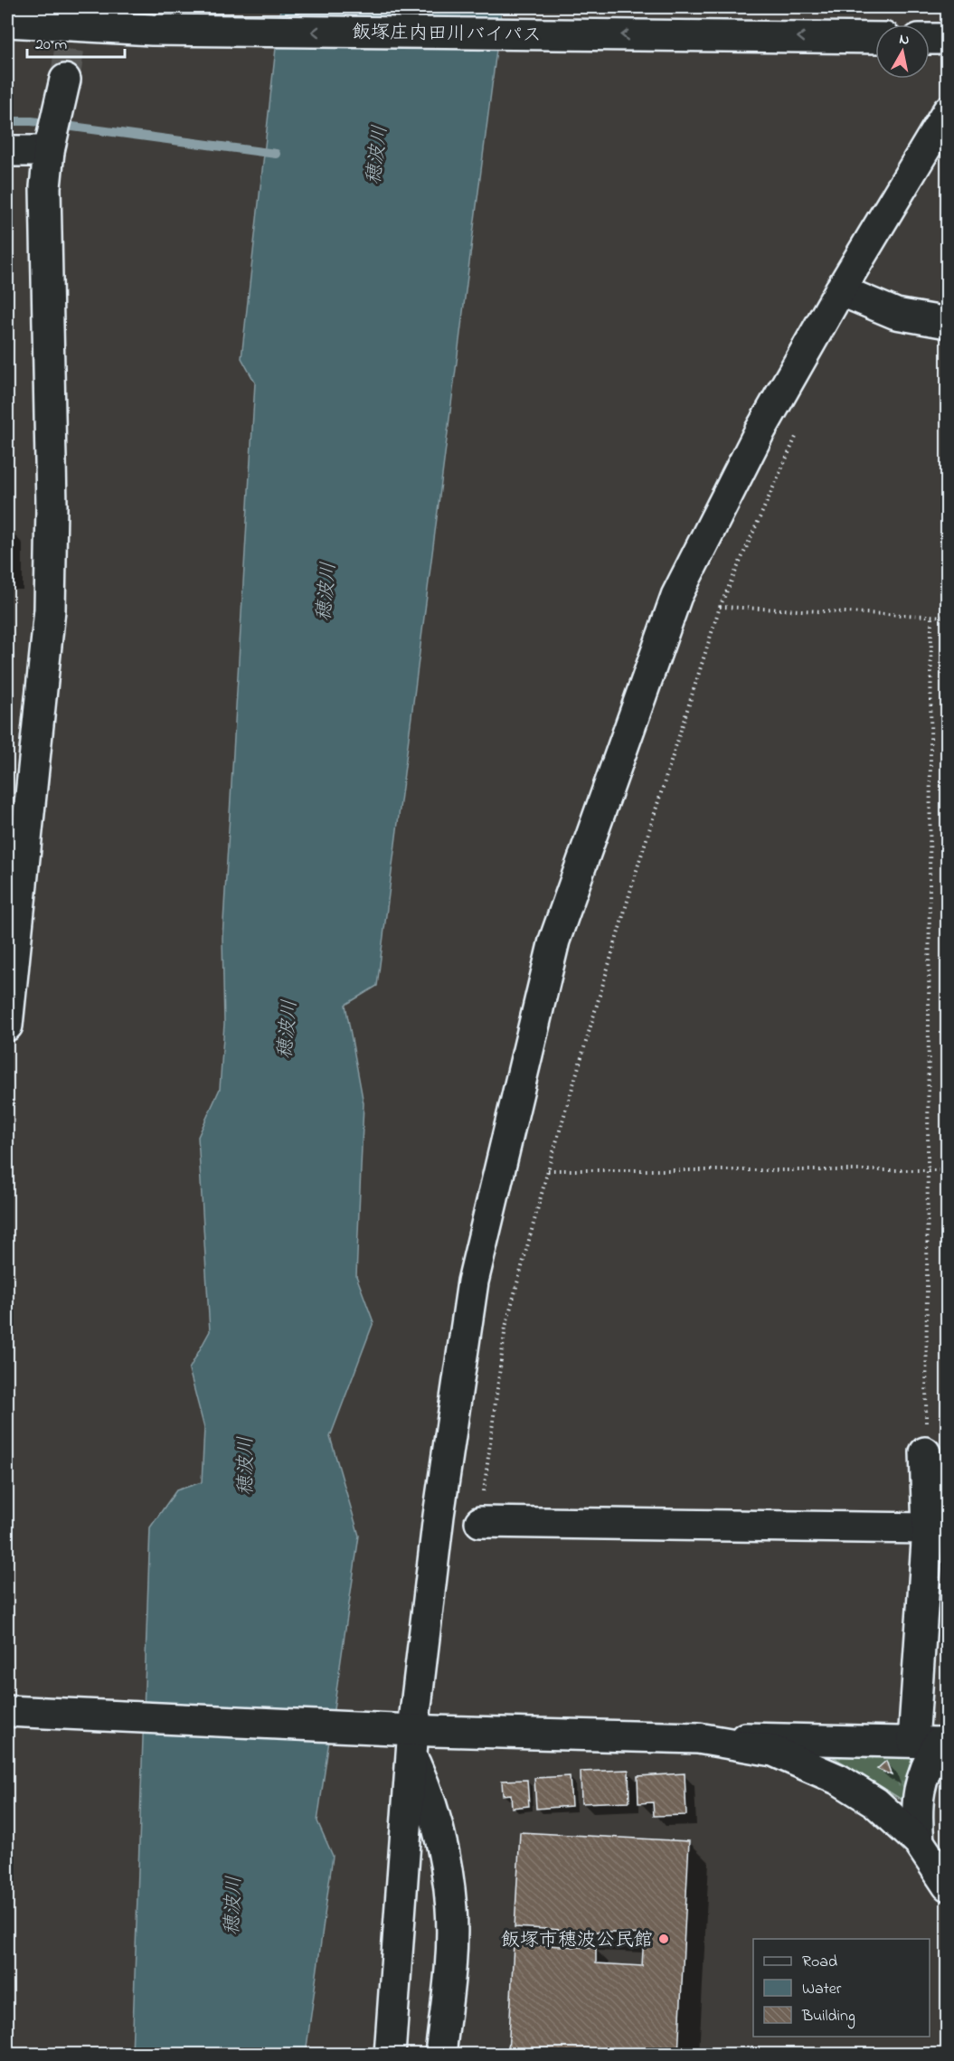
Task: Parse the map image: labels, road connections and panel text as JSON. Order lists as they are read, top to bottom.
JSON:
{
  "streets": {
    "main road": ["飯塚庄内田川バイパス"]
  },
  "one_way": ["飯塚庄内田川バイパス"],
  "water": ["穂波川"],
  "places": ["飯塚市穂波公民館"],
  "legend": ["Road", "Water", "Building"],
  "scale_bar": "20 m",
  "north": "top"
}
